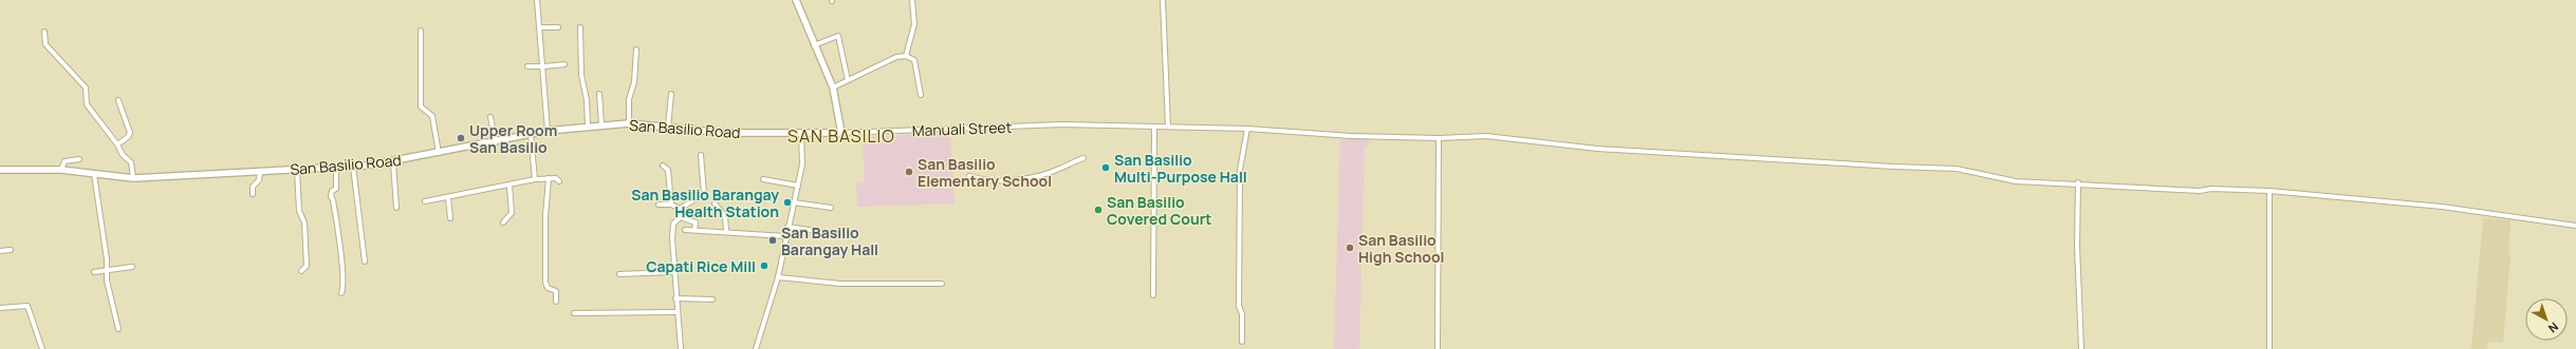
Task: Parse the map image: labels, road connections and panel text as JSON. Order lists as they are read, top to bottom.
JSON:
{
  "streets": {
    "street": ["San Basilio Road", "Manuali Street"]
  },
  "crossings": [
    ["San Basilio Road", "Manuali Street"]
  ],
  "districts": ["SAN BASILIO"],
  "places": [
    "Upper Room San Basilio",
    "San Basilio Multi-Purpose Hall",
    "San Basilio Elementary School",
    "San Basilio Barangay Health Station",
    "San Basilio Covered Court",
    "San Basilio Barangay Hall",
    "San Basilio High School",
    "Capati Rice Mill"
  ],
  "north": "bottom right"
}
